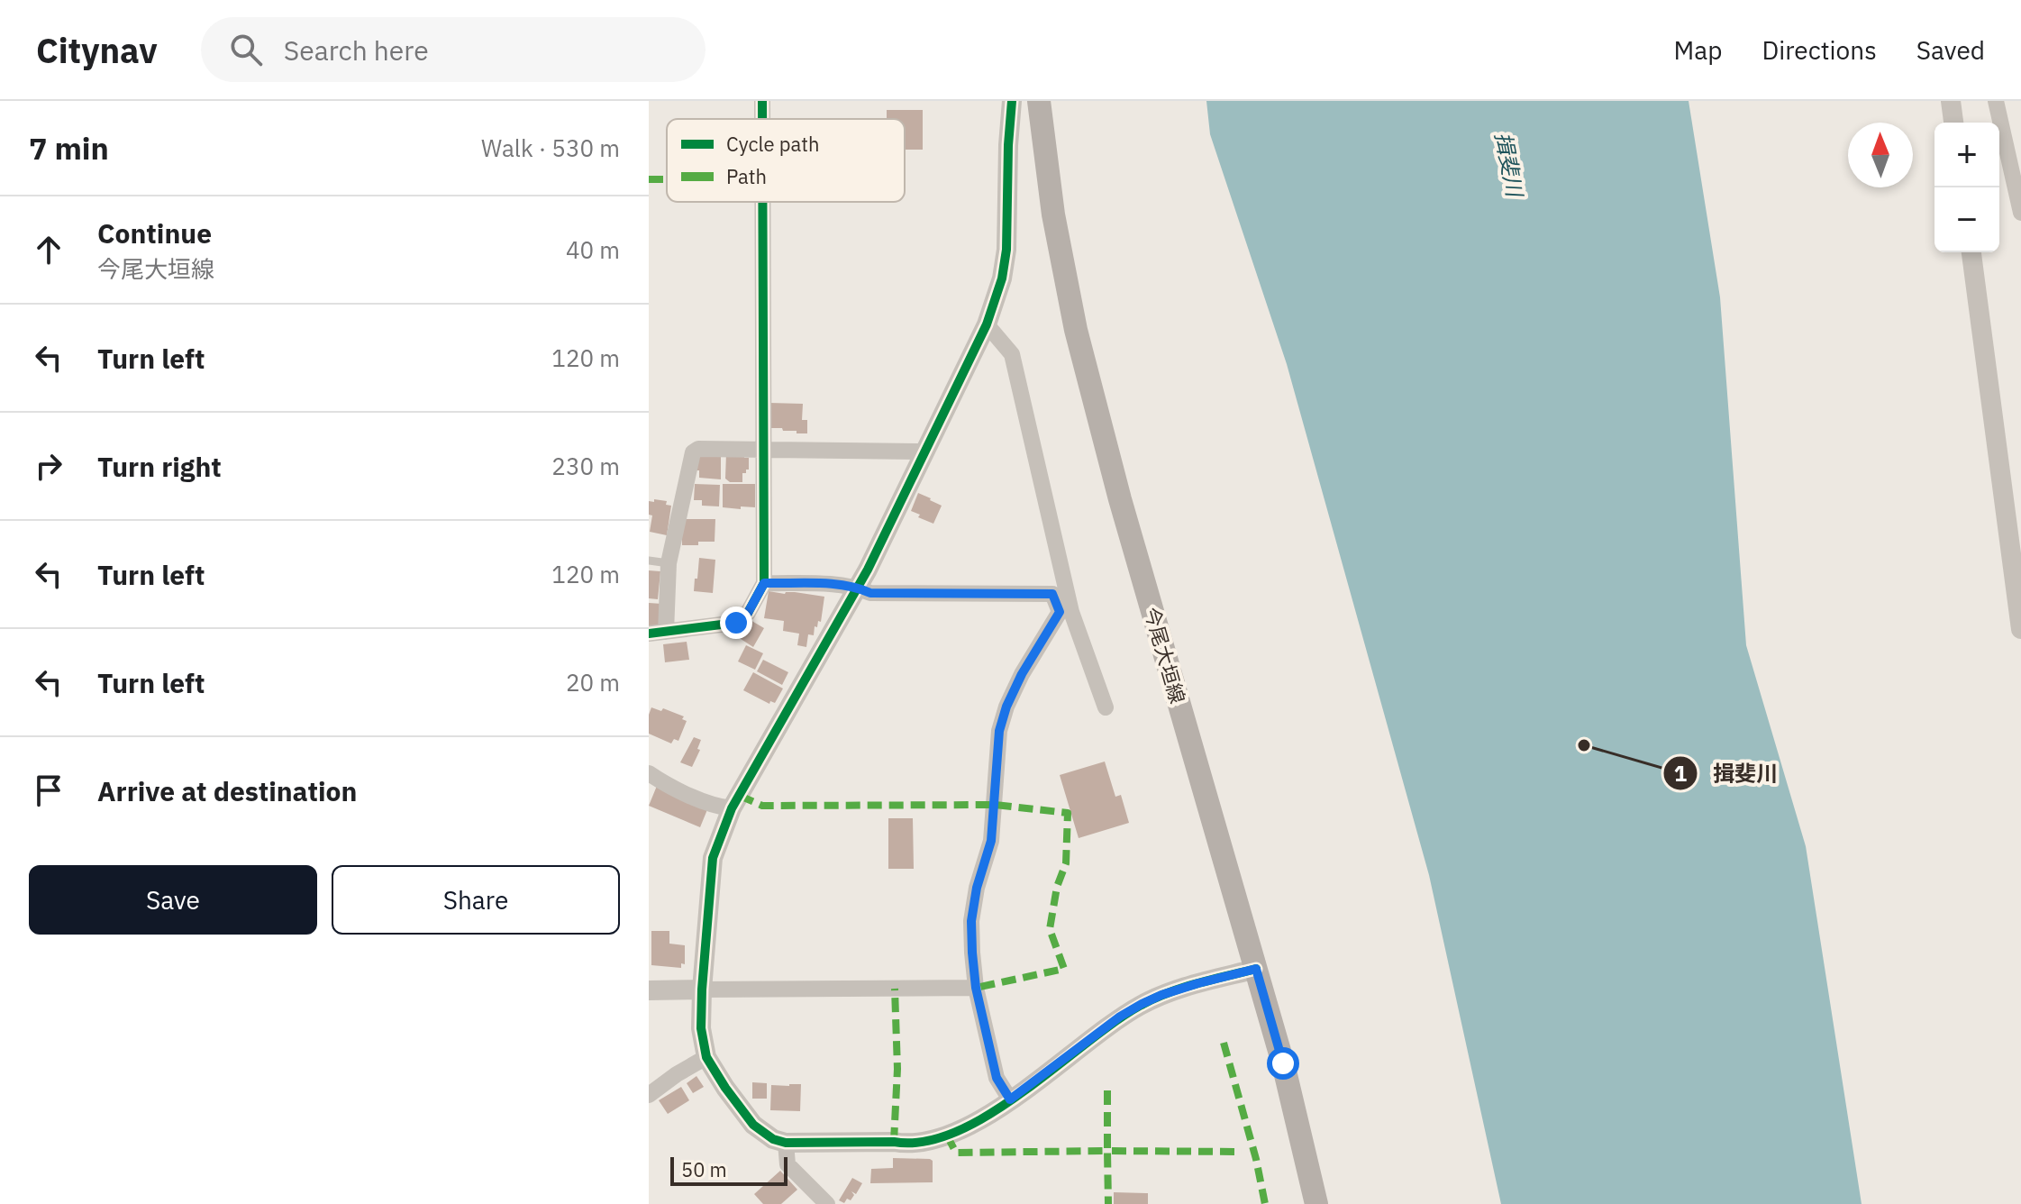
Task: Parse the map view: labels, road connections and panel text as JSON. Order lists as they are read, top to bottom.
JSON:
{
  "streets": {
    "main road": ["今尾大垣線"]
  },
  "water": ["揖斐川"],
  "places": ["揖斐川"],
  "legend": ["Cycle path", "Path"],
  "scale_bar": "50 m",
  "north": "top",
  "page": {
    "header": "Citynav",
    "search": "Search here",
    "nav": ["Map", "Directions", "Saved"],
    "heading": ["7 min", "Walk · 530 m"],
    "map_buttons": ["+", "−"],
    "list": [
      ["Continue", "今尾大垣線", "40 m"],
      ["Turn left", "120 m"],
      ["Turn right", "230 m"],
      ["Turn left", "120 m"],
      ["Turn left", "20 m"],
      "Arrive at destination"
    ],
    "buttons": ["Save", "Share"],
    "scale": "50 m"
  }
}
